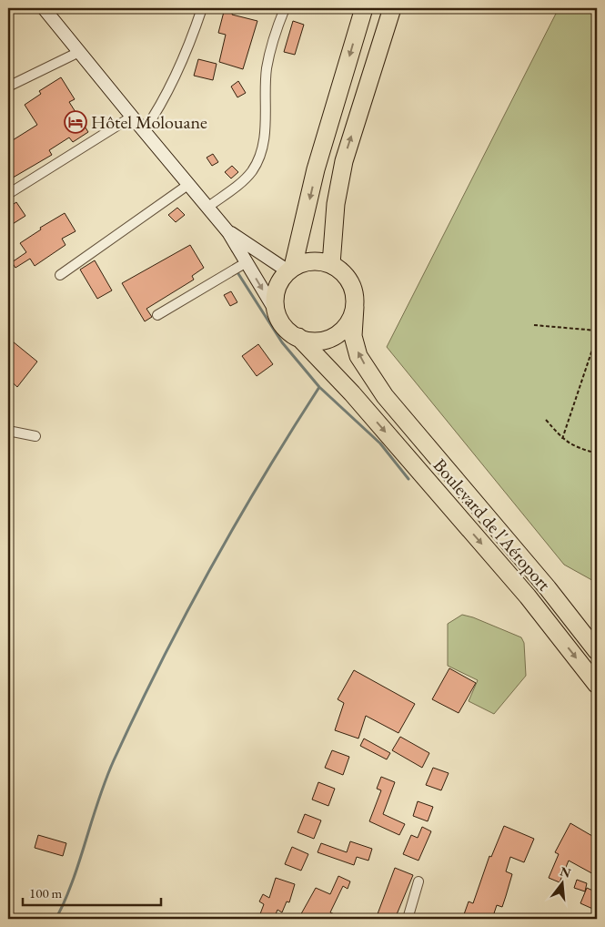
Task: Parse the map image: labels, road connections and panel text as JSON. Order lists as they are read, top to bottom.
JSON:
{
  "streets": {
    "highway": ["Boulevard de l'Aéroport"]
  },
  "places": {
    "hotel": ["Hôtel Molouane"]
  },
  "scale_bar": "100 m",
  "north": "top"
}
